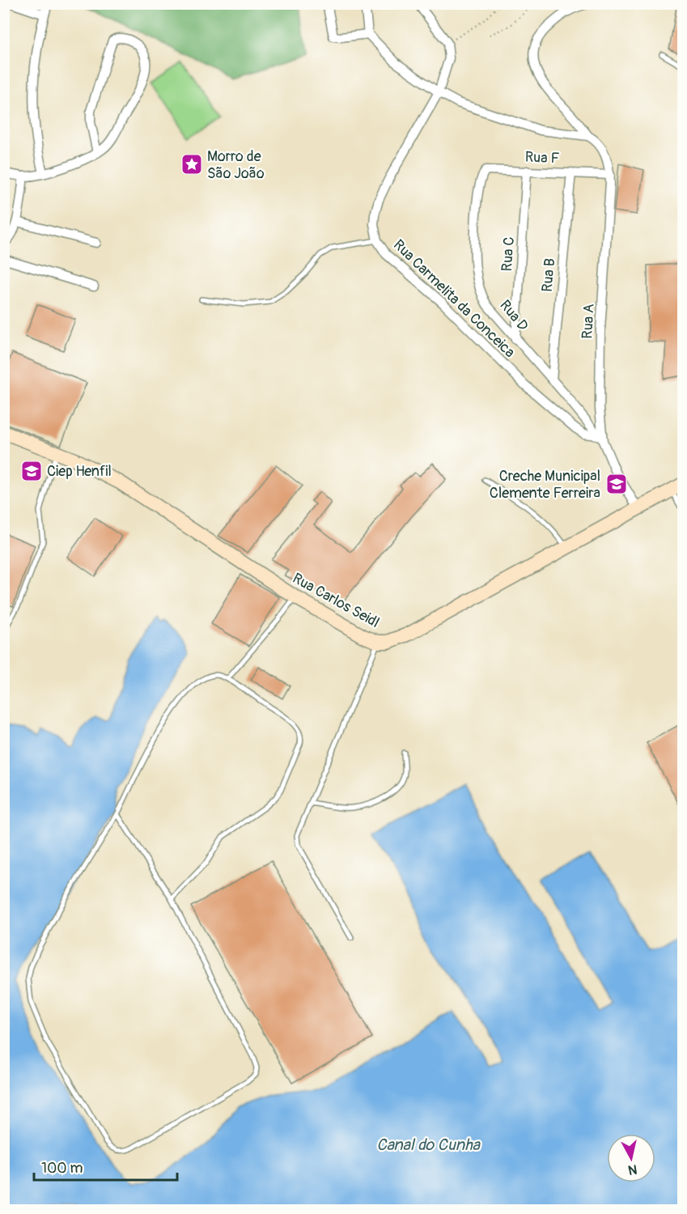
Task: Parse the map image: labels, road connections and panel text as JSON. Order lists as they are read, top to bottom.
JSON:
{
  "streets": {
    "street": [
      "Rua F",
      "Rua C",
      "Rua B",
      "Rua Carmelita da Conceica",
      "Rua D",
      "Rua A",
      "Rua Carlos Seidl"
    ]
  },
  "crossings": [
    ["Rua F", "Rua C"],
    ["Rua F", "Rua B"],
    ["Rua F", "Rua D"],
    ["Rua F", "Rua A"],
    ["Rua C", "Rua D"],
    ["Rua B", "Rua D"],
    ["Rua Carmelita da Conceica", "Rua D"],
    ["Rua Carmelita da Conceica", "Rua A"],
    ["Rua D", "Rua A"],
    ["Rua A", "Rua Carlos Seidl"]
  ],
  "water": ["Canal do Cunha"],
  "places": {
    "place": ["Morro de São João"],
    "school or university": ["Ciep Henfil", "Creche Municipal Clemente Ferreira"]
  },
  "scale_bar": "100 m",
  "north": "bottom"
}
